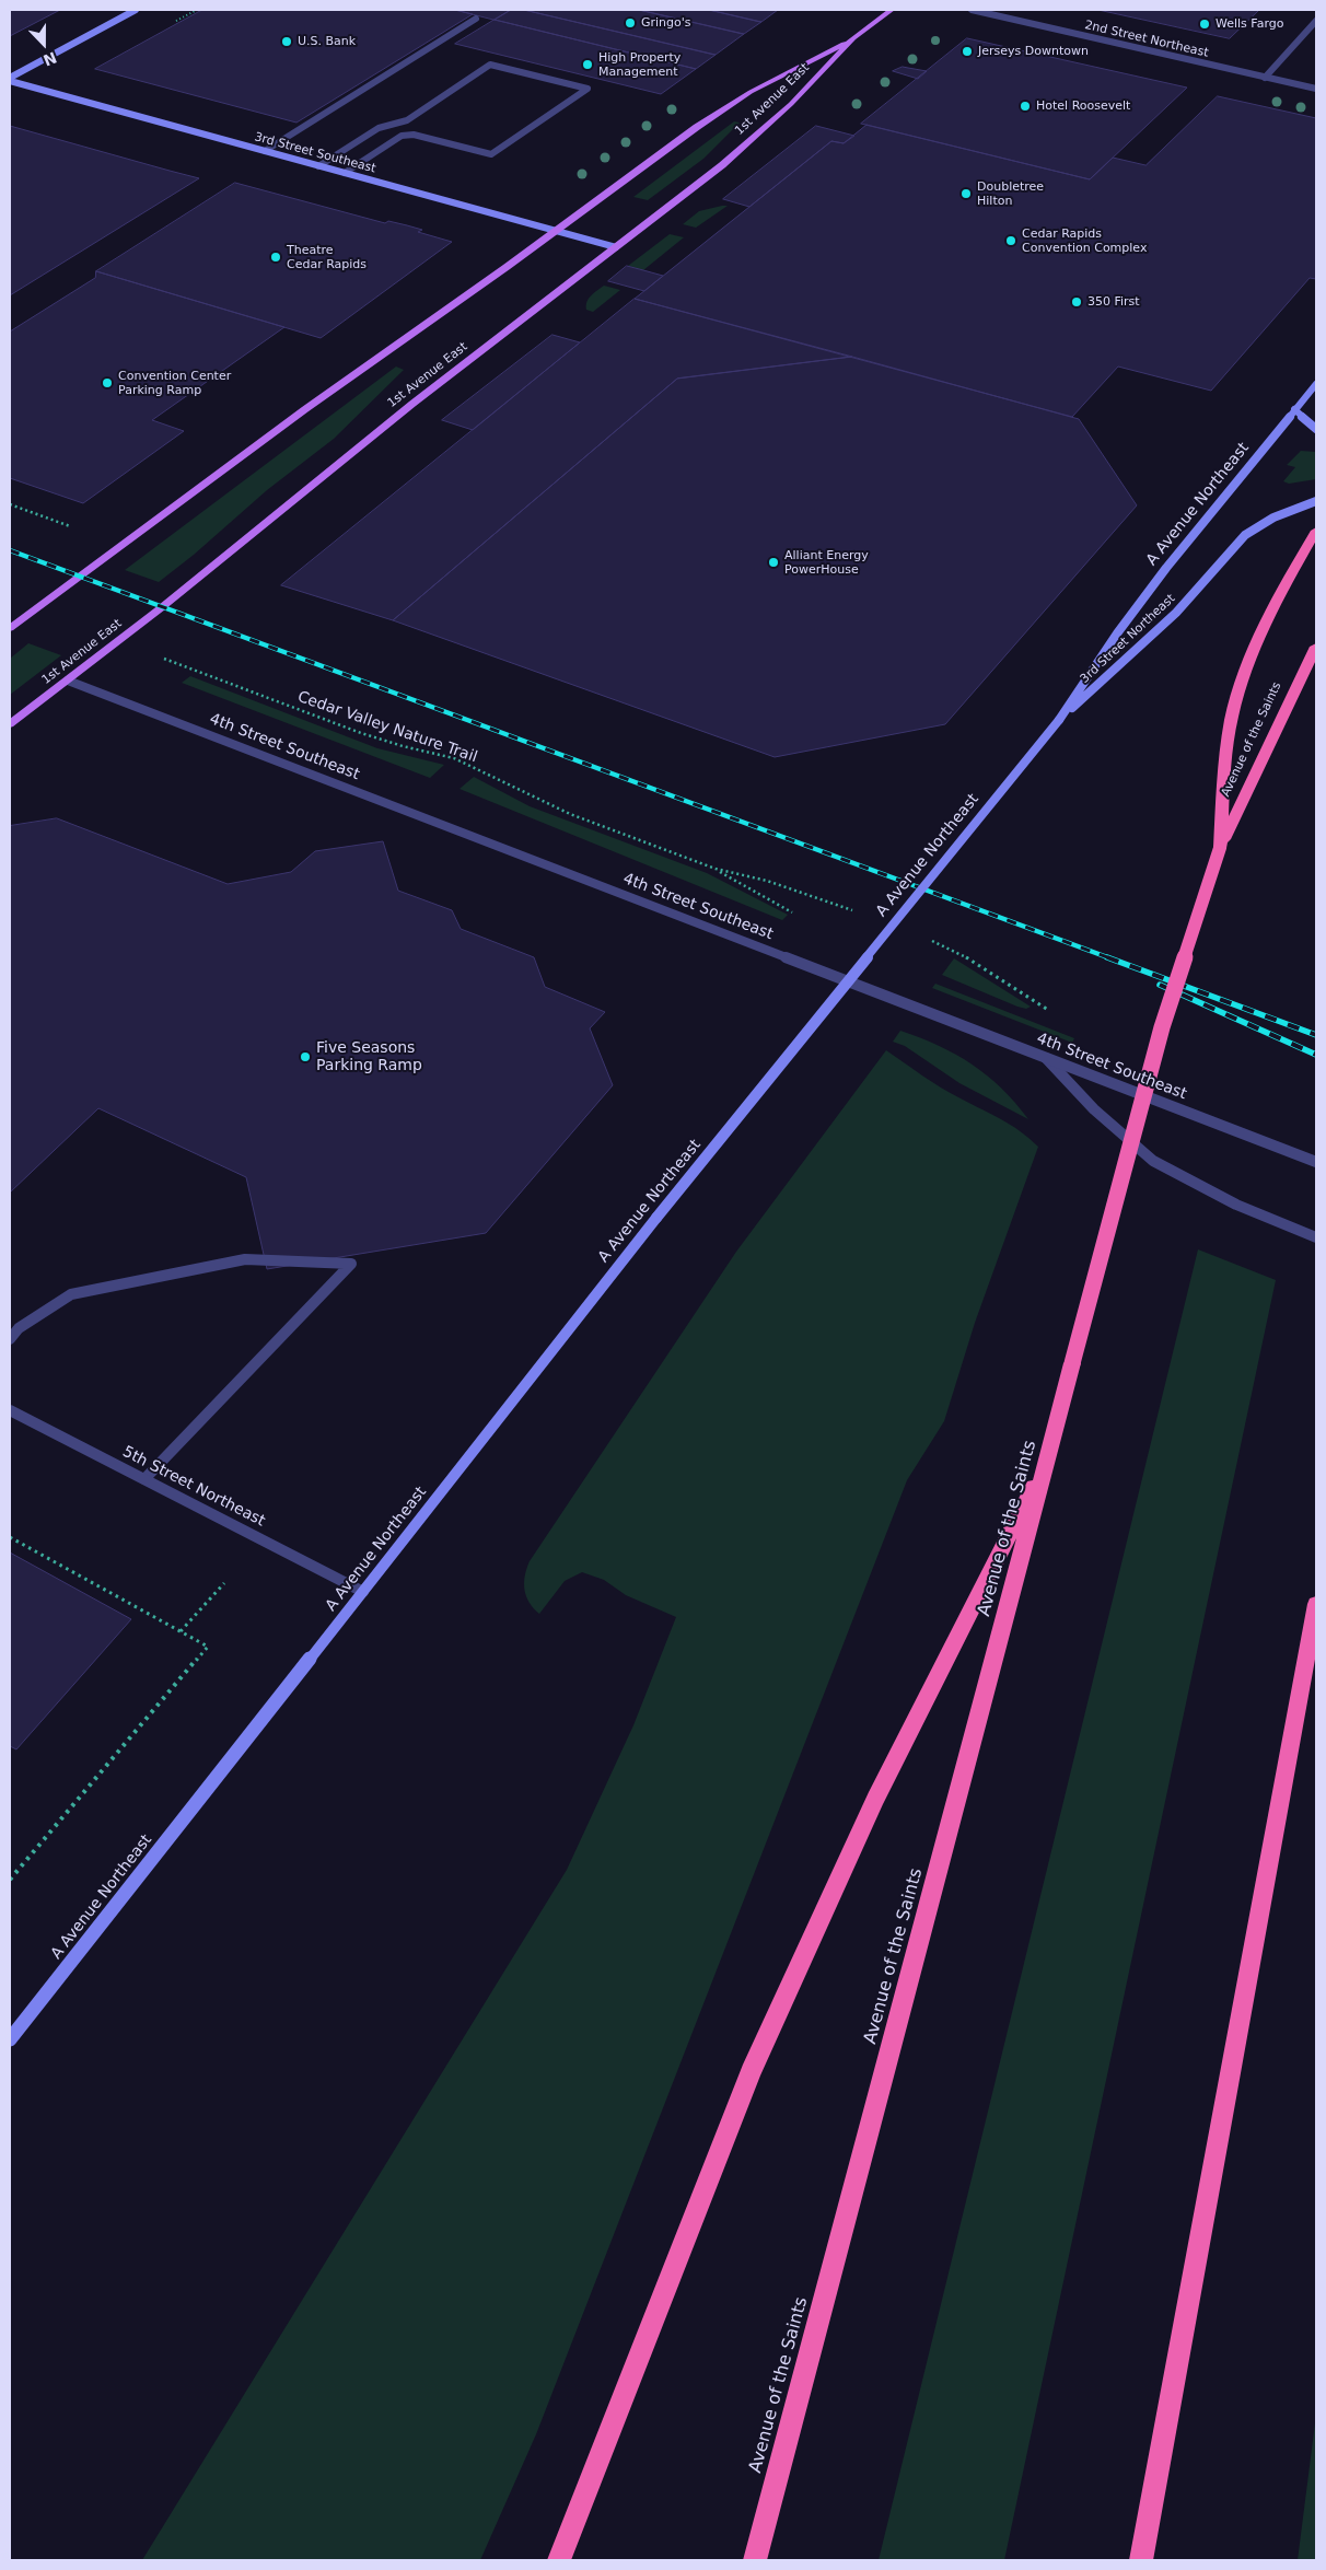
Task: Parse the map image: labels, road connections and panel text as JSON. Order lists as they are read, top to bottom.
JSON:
{
  "streets": {
    "highway": ["Avenue of the Saints"],
    "main road": ["1st Avenue East"],
    "street": [
      "2nd Street Northeast",
      "3rd Street Southeast",
      "A Avenue Northeast",
      "3rd Street Northeast",
      "4th Street Southeast",
      "5th Street Northeast"
    ],
    "path": ["Cedar Valley Nature Trail"]
  },
  "crossings": [
    ["1st Avenue East", "3rd Street Southeast"],
    ["1st Avenue East", "4th Street Southeast"],
    ["A Avenue Northeast", "3rd Street Northeast"],
    ["A Avenue Northeast", "5th Street Northeast"]
  ],
  "places": [
    "Gringo's",
    "Wells Fargo",
    "U.S. Bank",
    "Jerseys Downtown",
    "High Property Management",
    "Hotel Roosevelt",
    "Doubletree Hilton",
    "Cedar Rapids Convention Complex",
    "Theatre Cedar Rapids",
    "350 First",
    "Convention Center Parking Ramp",
    "Alliant Energy PowerHouse",
    "Five Seasons Parking Ramp"
  ],
  "north": "bottom"
}
